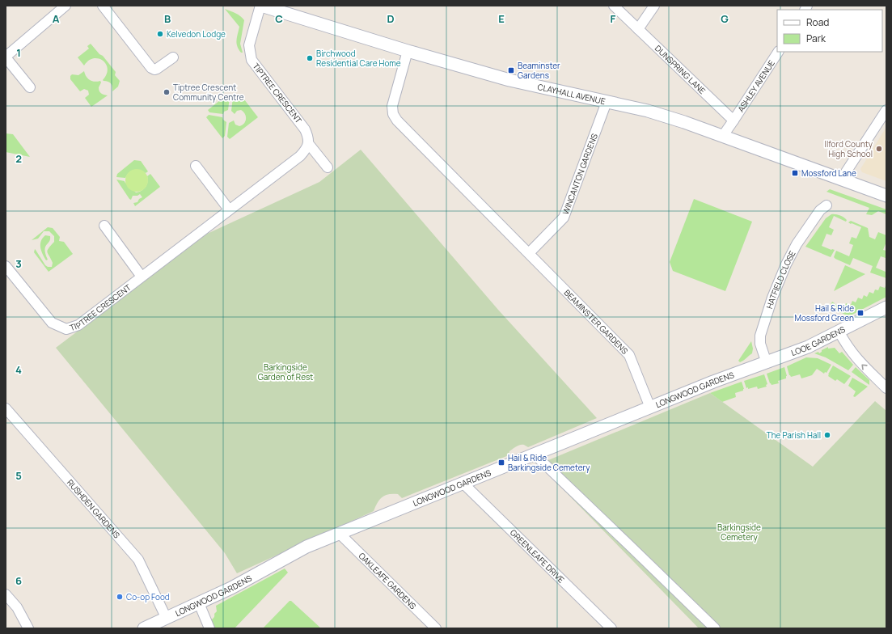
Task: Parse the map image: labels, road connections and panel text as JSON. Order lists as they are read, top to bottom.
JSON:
{
  "streets": {
    "street": [
      "DUNSPRING LANE",
      "ASHLEY AVENUE",
      "TIPTREE CRESCENT",
      "CLAYHALL AVENUE",
      "WINCANTON GARDENS",
      "HATFIELD CLOSE",
      "BEAMINSTER GARDENS",
      "LOOE GARDENS",
      "LONGWOOD GARDENS",
      "RUSHDEN GARDENS",
      "GREENLEAFE DRIVE",
      "OAKLEAFE GARDENS"
    ]
  },
  "crossings": [
    ["DUNSPRING LANE", "ASHLEY AVENUE"],
    ["TIPTREE CRESCENT", "CLAYHALL AVENUE"],
    ["CLAYHALL AVENUE", "WINCANTON GARDENS"],
    ["CLAYHALL AVENUE", "BEAMINSTER GARDENS"],
    ["WINCANTON GARDENS", "BEAMINSTER GARDENS"],
    ["HATFIELD CLOSE", "LOOE GARDENS"],
    ["HATFIELD CLOSE", "LONGWOOD GARDENS"],
    ["BEAMINSTER GARDENS", "LONGWOOD GARDENS"],
    ["LOOE GARDENS", "LONGWOOD GARDENS"],
    ["LONGWOOD GARDENS", "RUSHDEN GARDENS"],
    ["LONGWOOD GARDENS", "GREENLEAFE DRIVE"],
    ["LONGWOOD GARDENS", "OAKLEAFE GARDENS"]
  ],
  "parks": ["Barkingside Garden of Rest", "Barkingside Cemetery"],
  "places": {
    "other": [
      "Kelvedon Lodge",
      "Birchwood Residential Care Home",
      "Tiptree Crescent Community Centre",
      "Ilford County High School",
      "The Parish Hall",
      "Co-op Food"
    ],
    "transit": [
      "Beaminster Gardens",
      "Mossford Lane",
      "Hail & Ride Mossford Green",
      "Hail & Ride Barkingside Cemetery"
    ]
  },
  "legend": ["Road", "Park"],
  "grid": {
    "columns": [
      "A",
      "B",
      "C",
      "D",
      "E",
      "F",
      "G"
    ],
    "rows": [
      "1",
      "2",
      "3",
      "4",
      "5",
      "6"
    ]
  }
}
